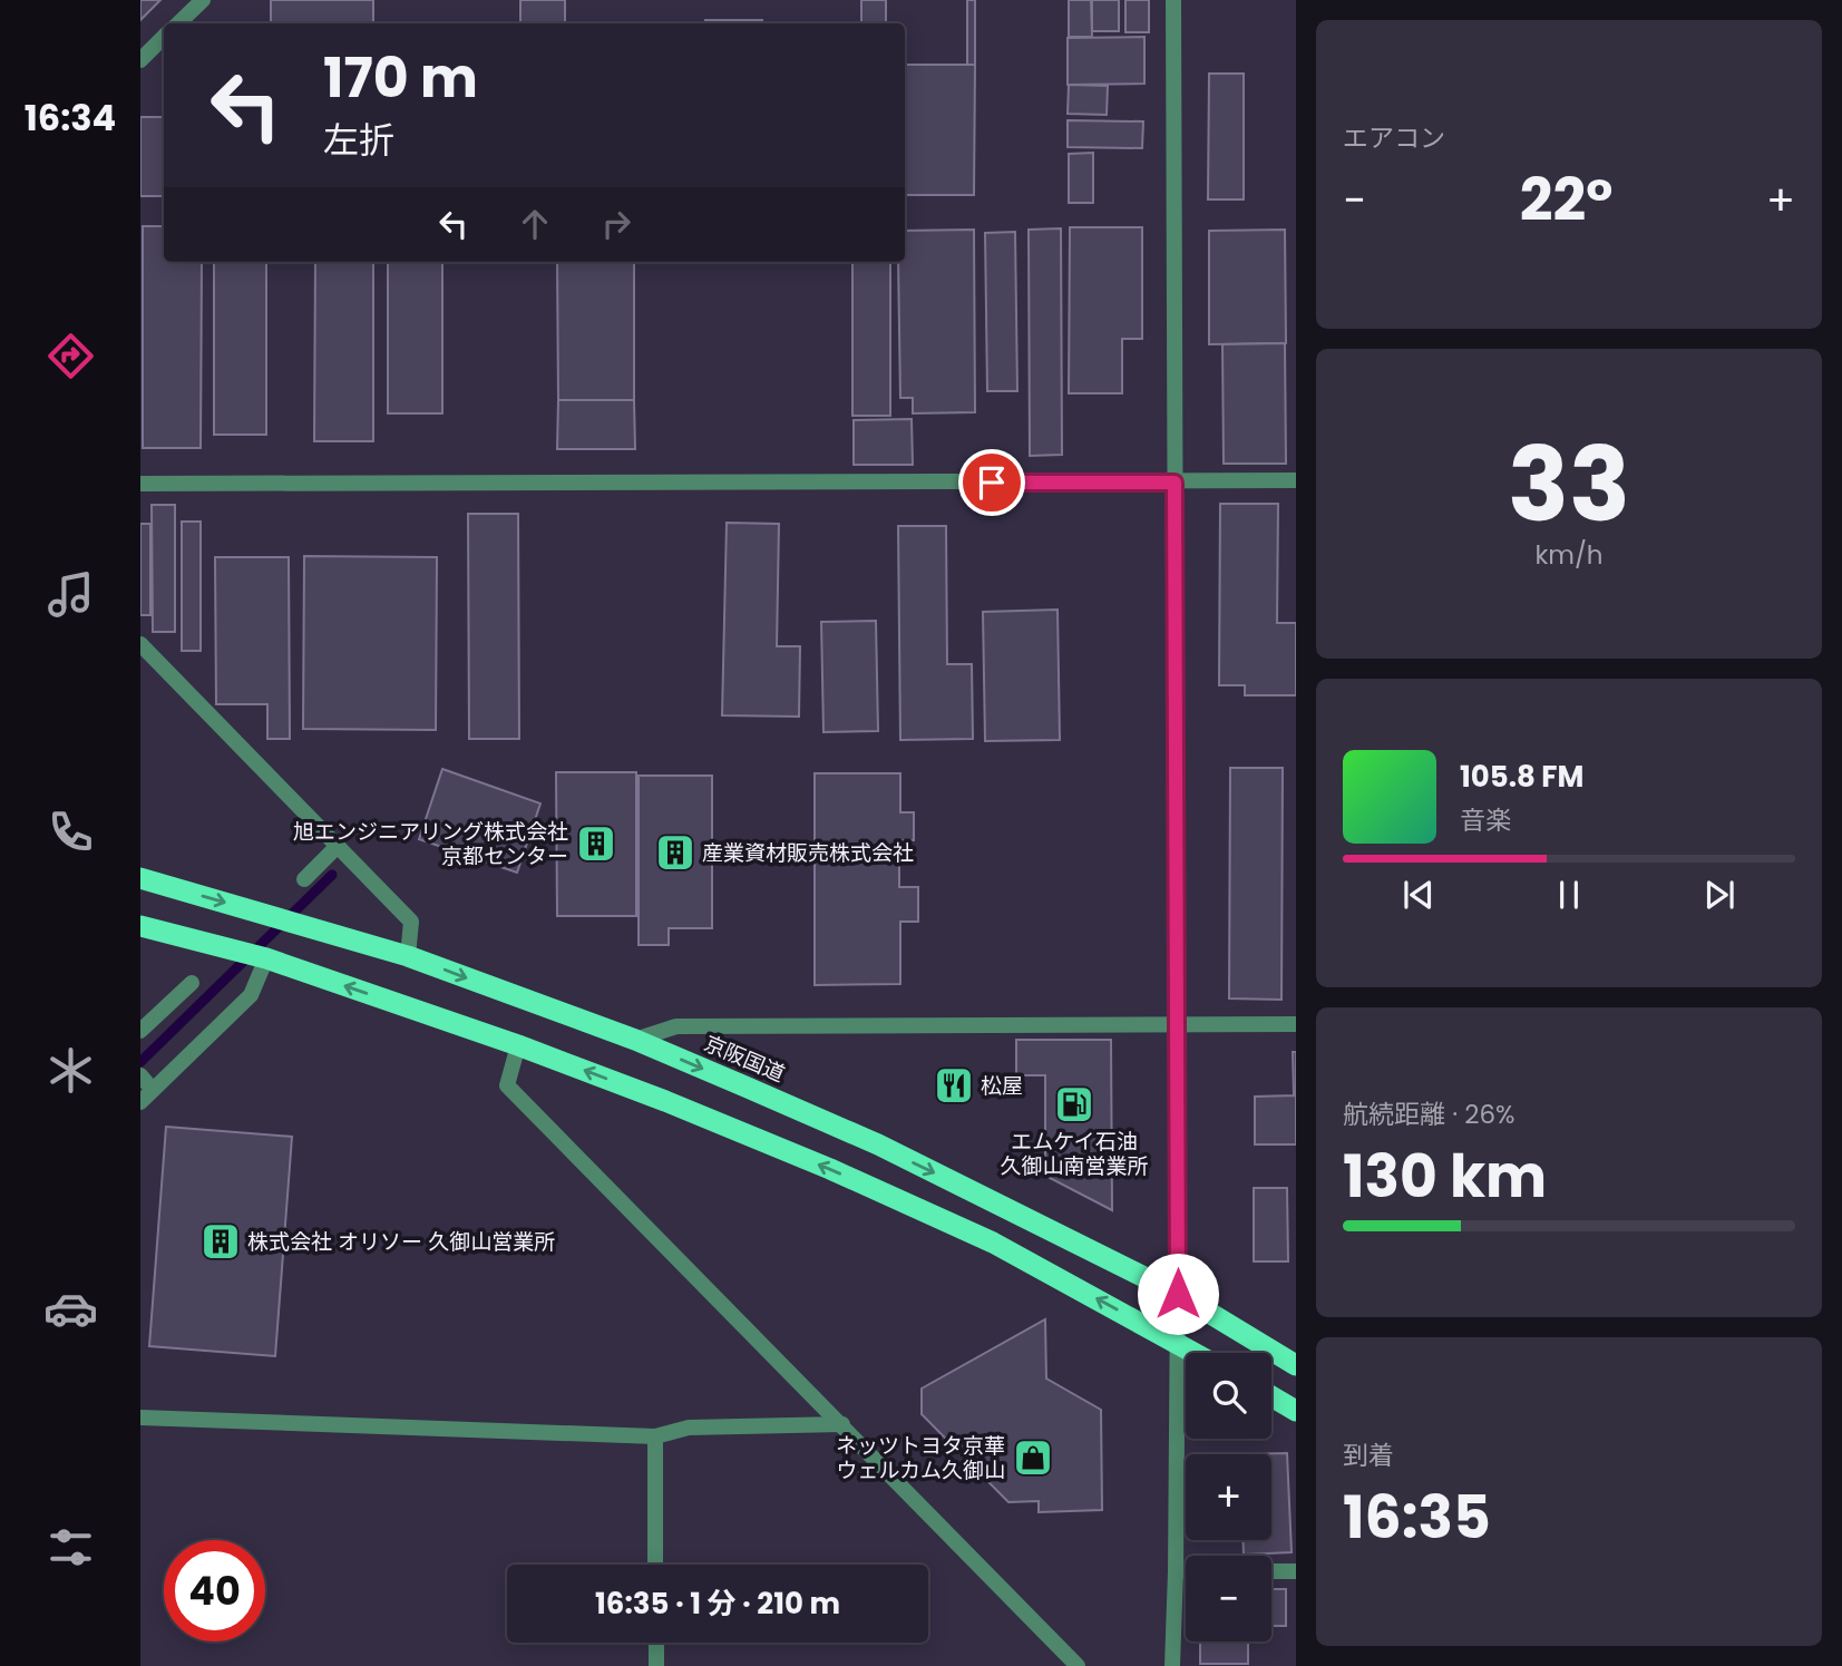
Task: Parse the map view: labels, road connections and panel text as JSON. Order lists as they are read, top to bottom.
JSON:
{
  "streets": {
    "highway": ["京阪国道"]
  },
  "places": {
    "building": ["旭エンジニアリング株式会社 京都センター", "産業資材販売株式会社", "株式会社 オリソー 久御山営業所"],
    "restaurant": ["松屋"],
    "fuel station": ["エムケイ石油 久御山南営業所"],
    "shop": ["ネッツトヨタ京華 ウェルカム久御山"]
  },
  "page": {
    "tabs": "16:34",
    "tile": [
      "エアコン",
      ["33", "km/h"],
      ["航続距離 · 26%", "130 km"],
      ["到着", "16:35"]
    ],
    "turn": ["170 m", "左折"],
    "heat": ["−", "22°", "+"],
    "song": ["105.8 FM", "音楽"],
    "map_buttons": ["+", "−"],
    "limit": "40",
    "trip": "16:35 · 1 分 · 210 m"
  }
}
